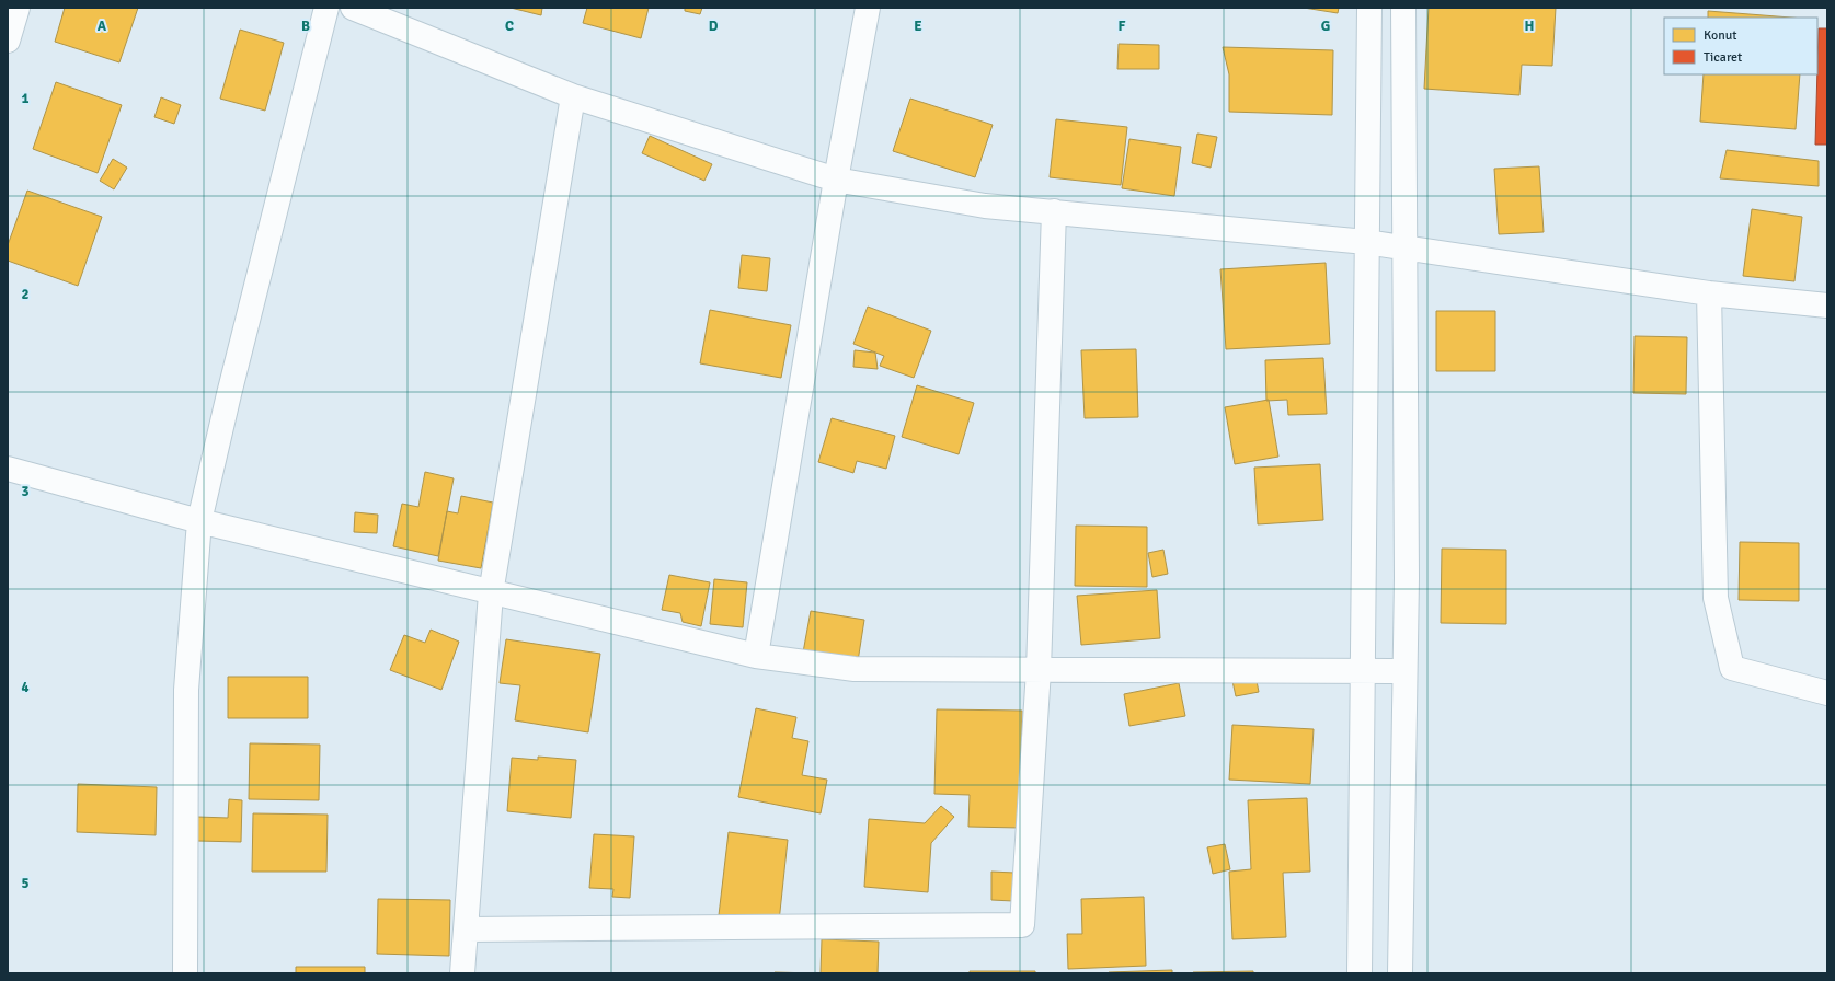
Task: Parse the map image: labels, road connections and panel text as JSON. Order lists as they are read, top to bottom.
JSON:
{
  "legend": ["Konut", "Ticaret"],
  "grid": {
    "columns": [
      "A",
      "B",
      "C",
      "D",
      "E",
      "F",
      "G",
      "H"
    ],
    "rows": [
      "1",
      "2",
      "3",
      "4",
      "5"
    ]
  }
}
